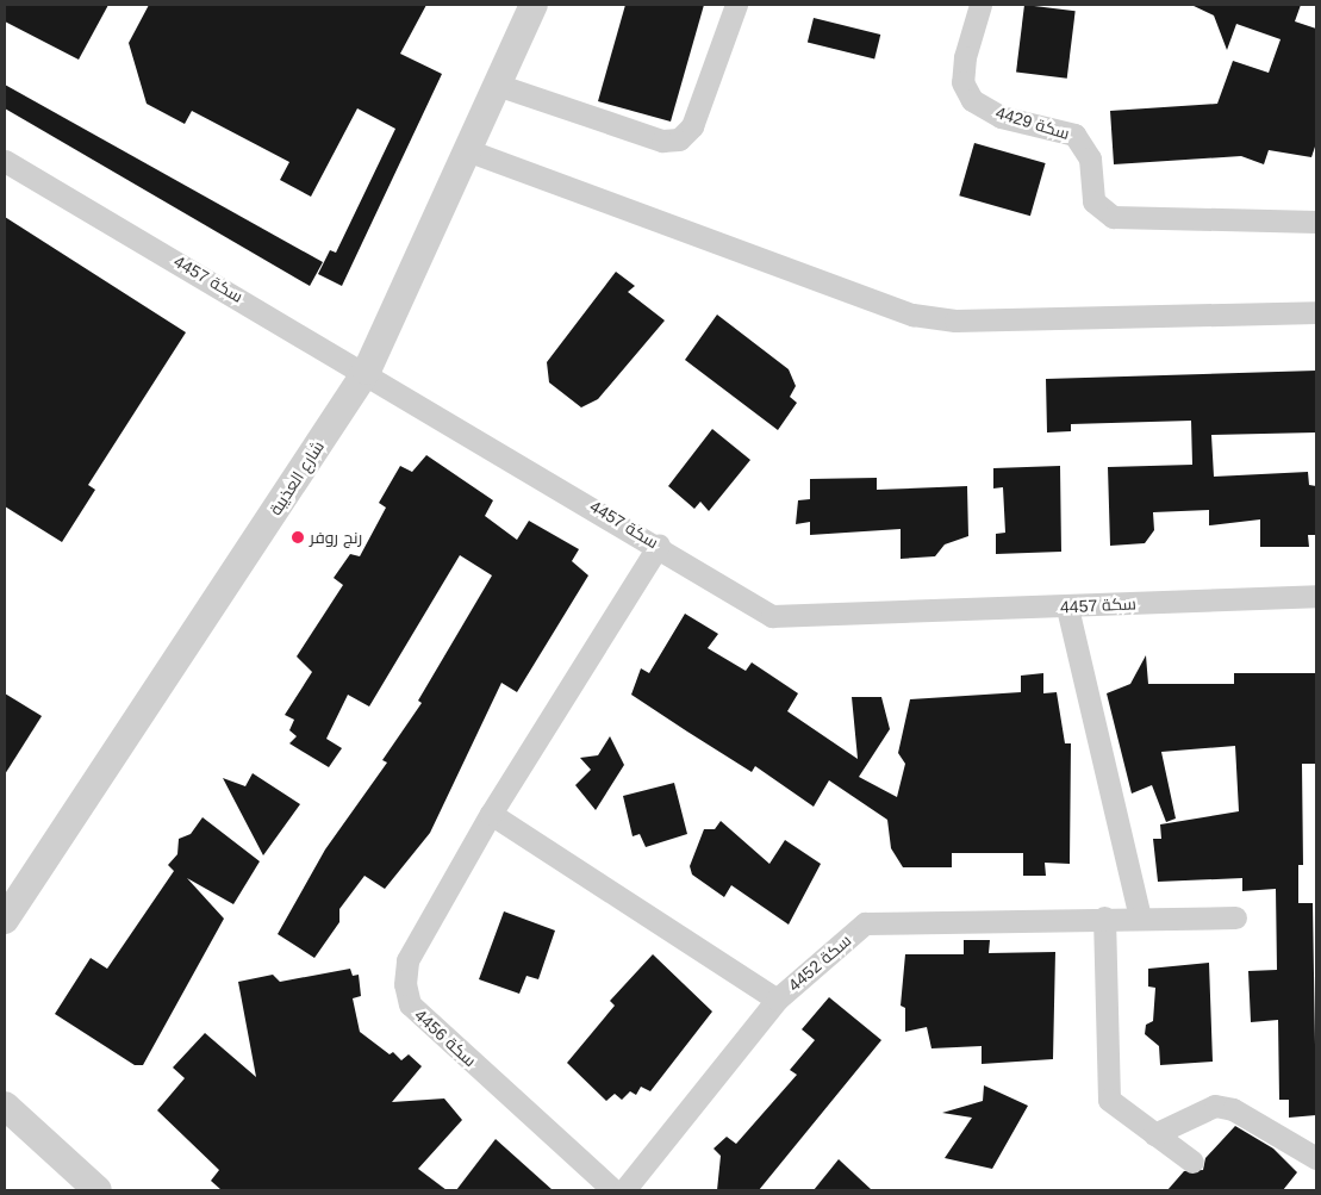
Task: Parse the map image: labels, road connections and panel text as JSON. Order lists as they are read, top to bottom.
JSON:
{
  "streets": {
    "street": [
      "سكة 4429",
      "سكة 4457",
      "شارع العذيبة",
      "سكة 4452",
      "سكة 4456"
    ]
  },
  "crossings": [
    ["سكة 4457", "شارع العذيبة"],
    ["سكة 4457", "سكة 4456"]
  ],
  "places": ["رنج روفر"]
}
